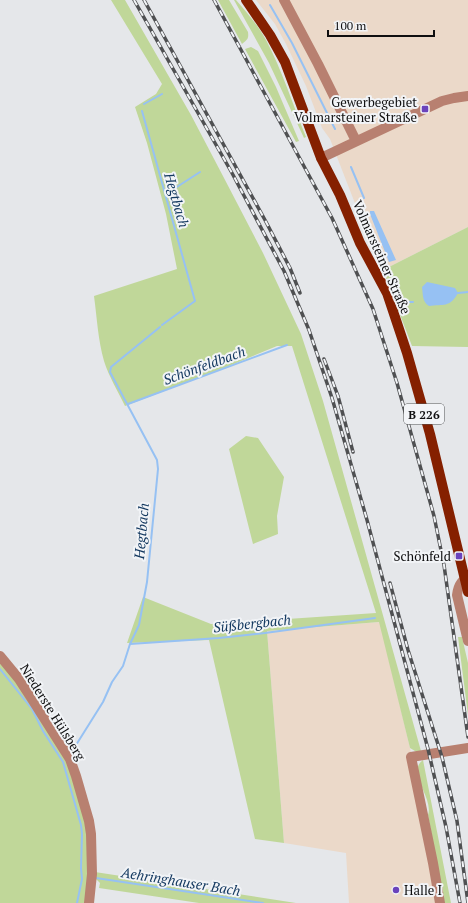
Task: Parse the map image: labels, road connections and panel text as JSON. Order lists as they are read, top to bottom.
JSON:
{
  "streets": {
    "main road": ["Volmarsteiner Straße", "B 226"],
    "street": ["Niederste Hülsberg"]
  },
  "water": [
    "Hegtbach",
    "Schönfeldbach",
    "Süßbergbach",
    "Aehringhauser Bach"
  ],
  "places": {
    "transit": ["Gewerbegebiet Volmarsteiner Straße", "Schönfeld"],
    "other": ["Halle I"]
  },
  "scale_bar": "100 m"
}
